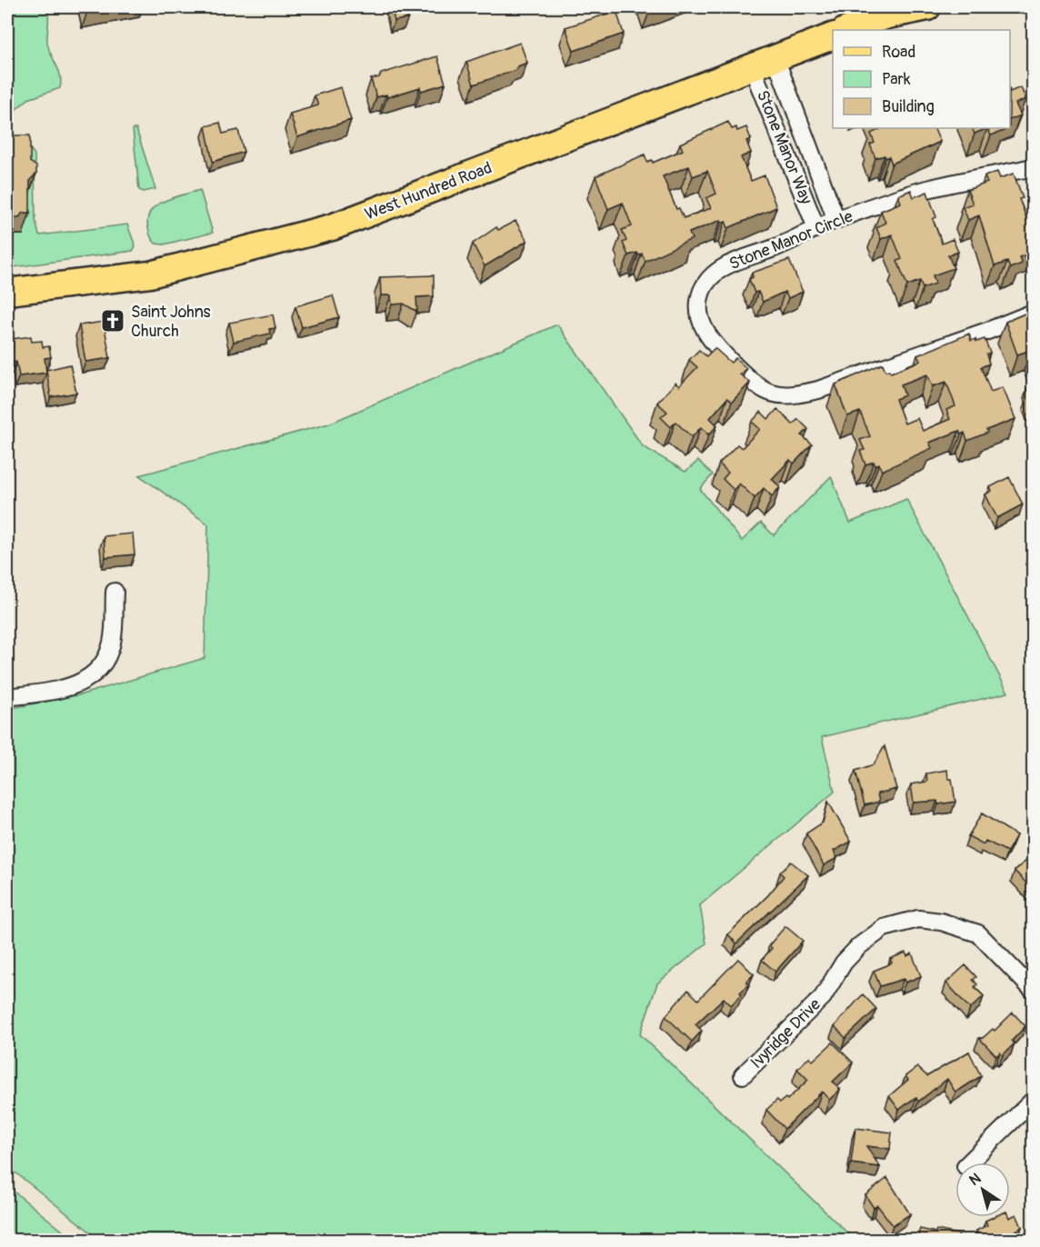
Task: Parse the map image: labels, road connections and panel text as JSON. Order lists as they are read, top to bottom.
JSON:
{
  "streets": {
    "main road": ["West Hundred Road"],
    "street": ["Stone Manor Way", "Stone Manor Circle", "Ivyridge Drive"]
  },
  "crossings": [
    ["Stone Manor Way", "West Hundred Road"],
    ["Stone Manor Way", "Stone Manor Circle"]
  ],
  "places": {
    "church": ["Saint Johns Church"]
  },
  "legend": ["Road", "Park", "Building"],
  "north": "top left"
}
